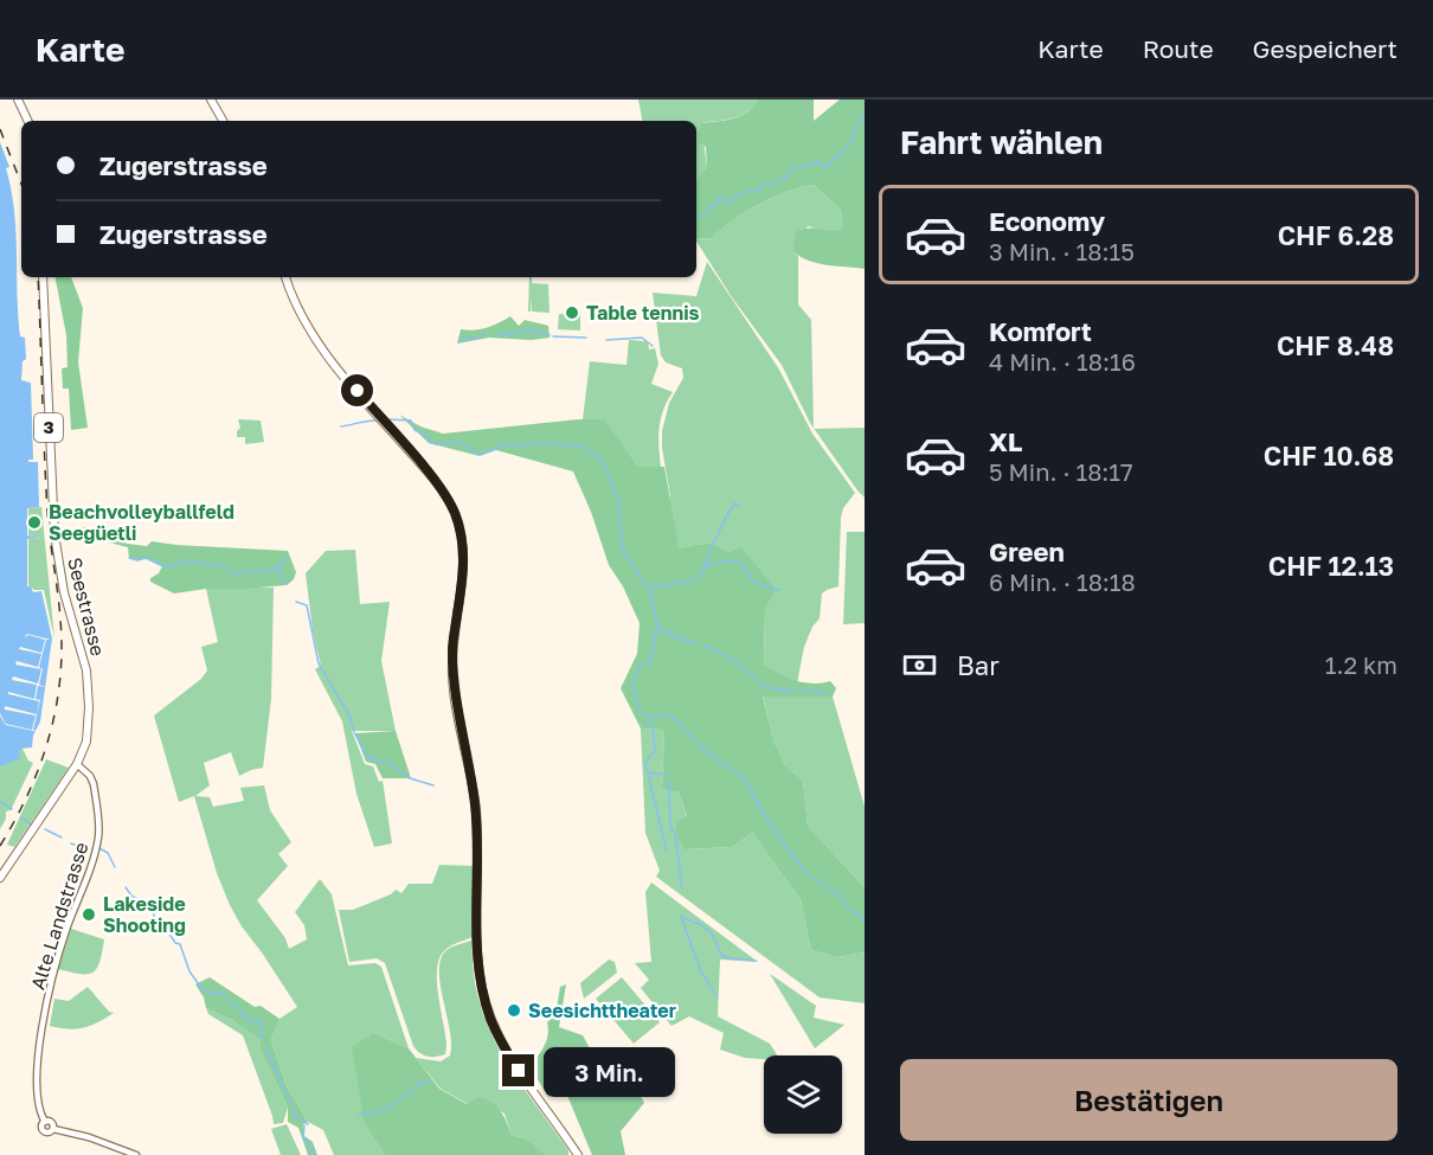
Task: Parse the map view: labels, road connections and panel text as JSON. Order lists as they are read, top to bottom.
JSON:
{
  "streets": {
    "main road": ["3", "Seestrasse"],
    "street": ["Alte Landstrasse"]
  },
  "crossings": [
    ["Seestrasse", "Alte Landstrasse"]
  ],
  "places": [
    "Table tennis",
    "Beachvolleyballfeld Seegüetli",
    "Lakeside Shooting",
    "Seesichttheater"
  ],
  "page": {
    "header": "Karte",
    "nav": ["Karte", "Route", "Gespeichert"],
    "heading": "Fahrt wählen",
    "banner": ["Zugerstrasse", "Zugerstrasse"],
    "list": [
      {
        "name": "Economy",
        "note": "3 Min. · 18:15",
        "value": "CHF 6.28"
      },
      {
        "name": "Komfort",
        "note": "4 Min. · 18:16",
        "value": "CHF 8.48"
      },
      {
        "name": "XL",
        "note": "5 Min. · 18:17",
        "value": "CHF 10.68"
      },
      {
        "name": "Green",
        "note": "6 Min. · 18:18",
        "value": "CHF 12.13"
      }
    ],
    "pay": ["Bar", "1.2 km"],
    "buttons": "Bestätigen",
    "bubble": "3 Min."
  }
}
